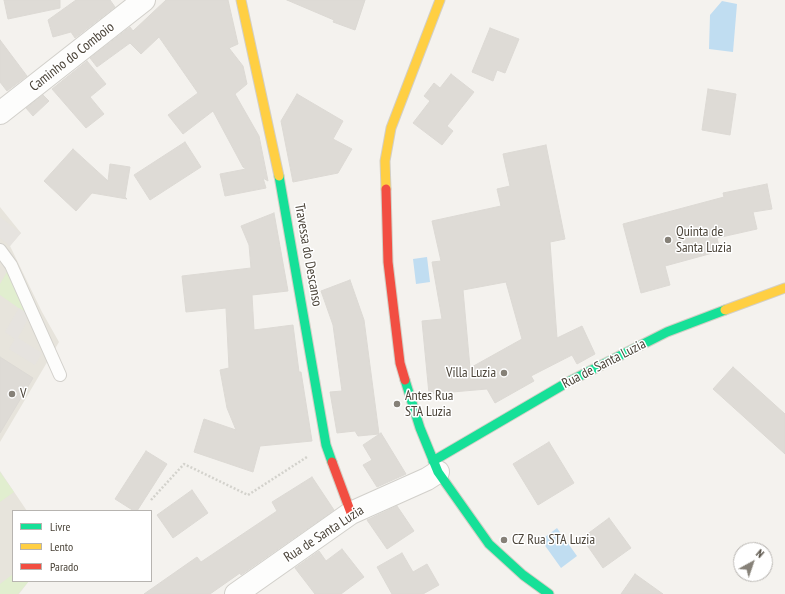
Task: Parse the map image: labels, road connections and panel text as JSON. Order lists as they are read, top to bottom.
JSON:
{
  "streets": {
    "street": ["Caminho do Comboio", "Travessa do Descanso", "Rua de Santa Luzia"]
  },
  "crossings": [
    ["Travessa do Descanso", "Rua de Santa Luzia"]
  ],
  "places": [
    "Quinta de Santa Luzia",
    "Villa Luzia",
    "V",
    "Antes Rua STA Luzia",
    "CZ Rua STA Luzia"
  ],
  "legend": ["Livre", "Lento", "Parado"],
  "north": "top right"
}
